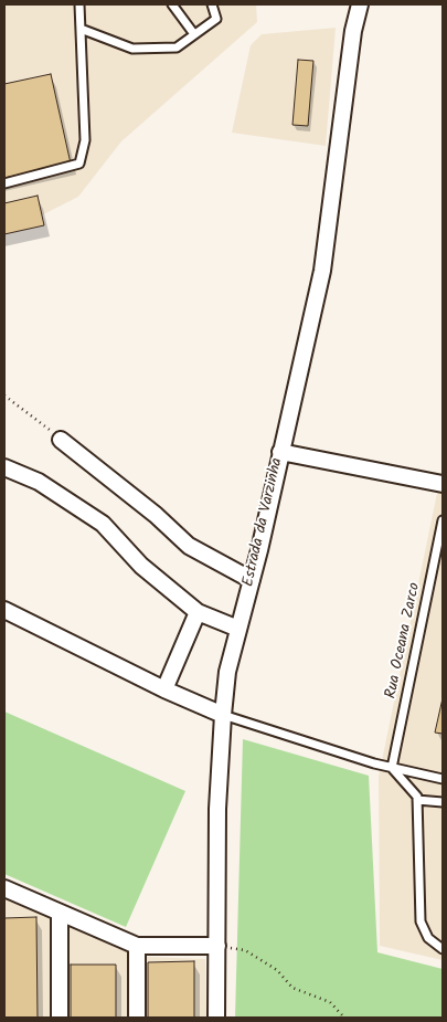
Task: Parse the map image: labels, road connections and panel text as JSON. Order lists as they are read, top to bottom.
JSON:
{
  "streets": {
    "street": ["Estrada da Varzinha"],
    "lane": ["Rua Oceana Zarco"]
  }
}
